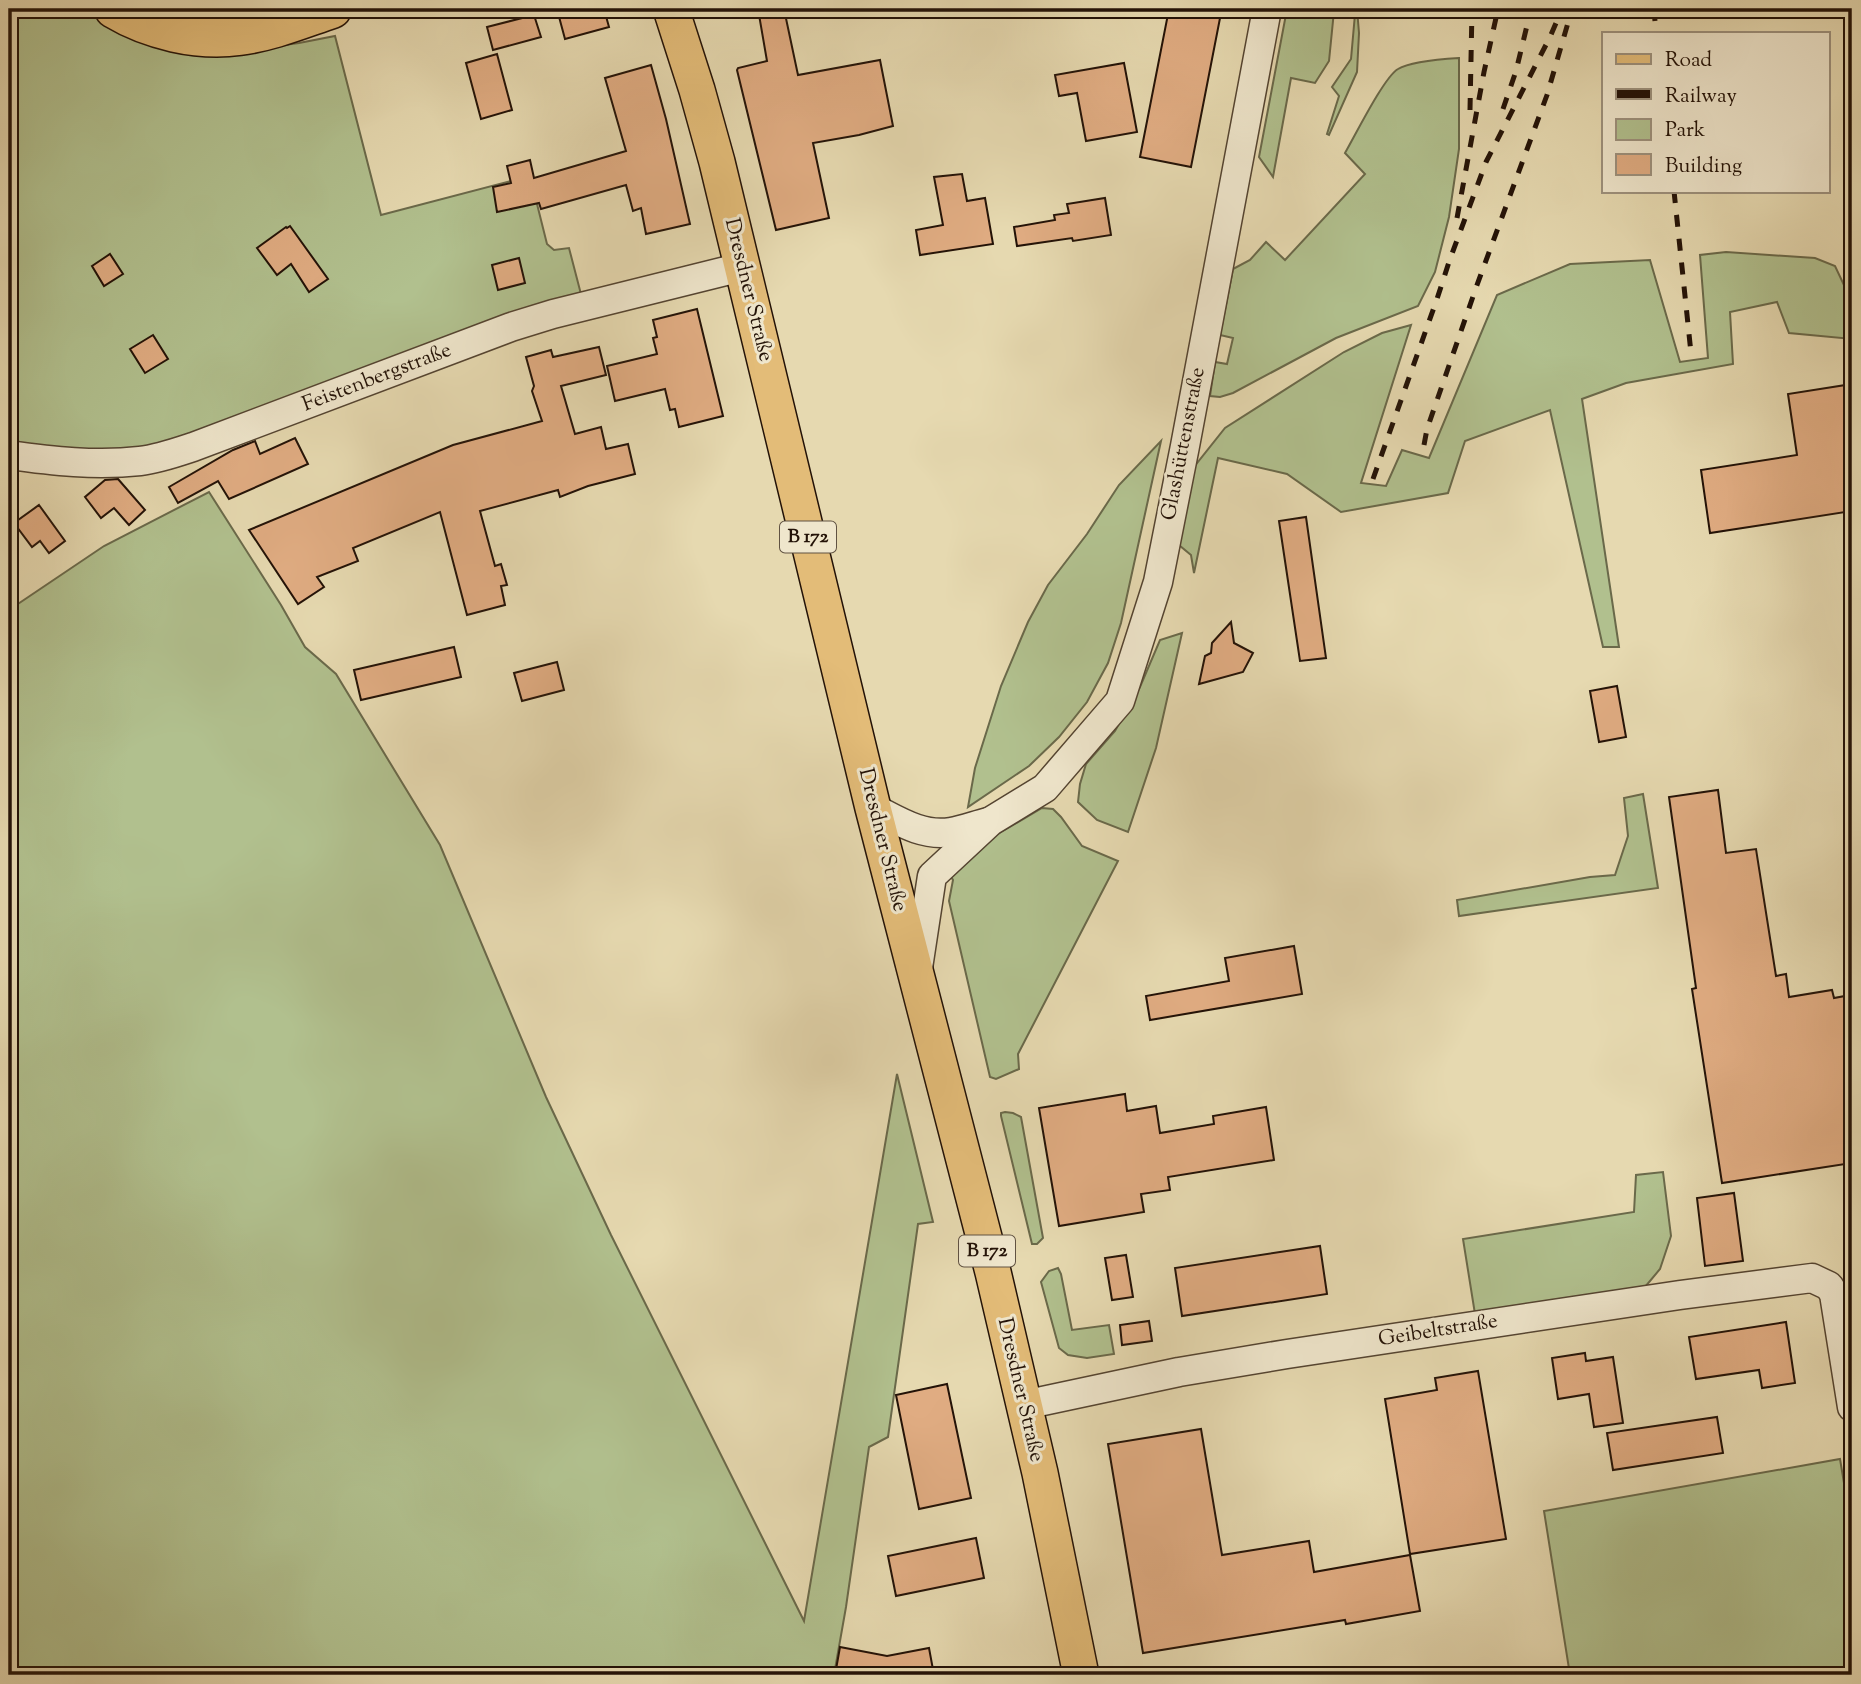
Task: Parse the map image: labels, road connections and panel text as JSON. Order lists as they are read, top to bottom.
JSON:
{
  "streets": {
    "main road": ["Dresdner Straße", "B 172"],
    "street": ["Feistenbergstraße", "Glashüttenstraße", "Geibeltstraße"]
  },
  "crossings": [
    ["Dresdner Straße", "Feistenbergstraße"],
    ["Dresdner Straße", "Glashüttenstraße"],
    ["Dresdner Straße", "Geibeltstraße"]
  ],
  "legend": [
    "Road",
    "Railway",
    "Park",
    "Building"
  ]
}
